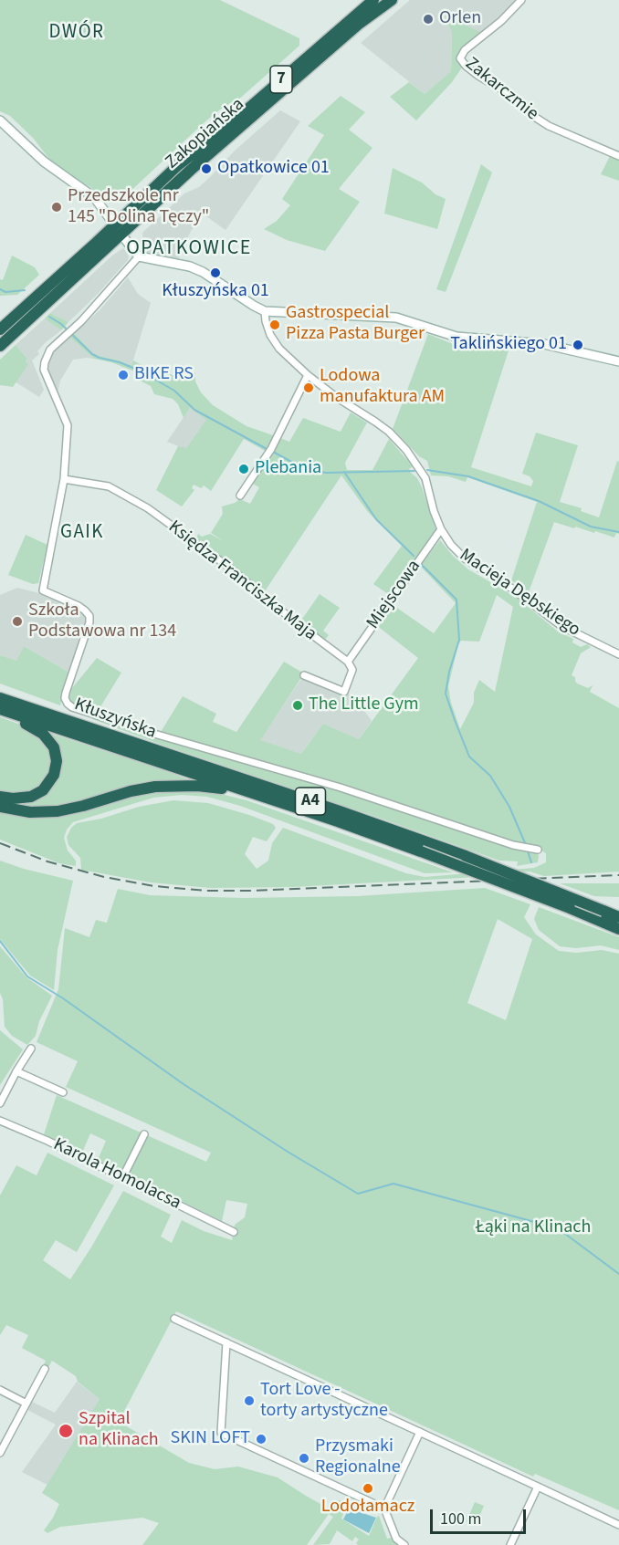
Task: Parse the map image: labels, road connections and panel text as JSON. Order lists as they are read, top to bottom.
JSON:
{
  "streets": {
    "highway": ["7", "Zakopiańska", "A4"],
    "street": [
      "Zakarczmie",
      "Księdza Franciszka Maja",
      "Macieja Dębskiego",
      "Miejscowa",
      "Kłuszyńska",
      "Karola Homolacsa"
    ]
  },
  "crossings": [
    ["Księdza Franciszka Maja", "Miejscowa"],
    ["Księdza Franciszka Maja", "Kłuszyńska"],
    ["Macieja Dębskiego", "Miejscowa"]
  ],
  "districts": ["DWÓR", "OPATKOWICE", "GAIK"],
  "parks": ["Łąki na Klinach"],
  "places": [
    "Orlen",
    "Opatkowice 01",
    "Przedszkole nr 145 \"Dolina Tęczy\"",
    "Kłuszyńska 01",
    "Gastrospecial Pizza Pasta Burger",
    "Taklińskiego 01",
    "BIKE RS",
    "Lodowa manufaktura AM",
    "Plebania",
    "Szkoła Podstawowa nr 134",
    "The Little Gym",
    "Tort Love - torty artystyczne",
    "Szpital na Klinach",
    "SKIN LOFT",
    "Przysmaki Regionalne",
    "Lodołamacz"
  ],
  "scale_bar": "100 m"
}
